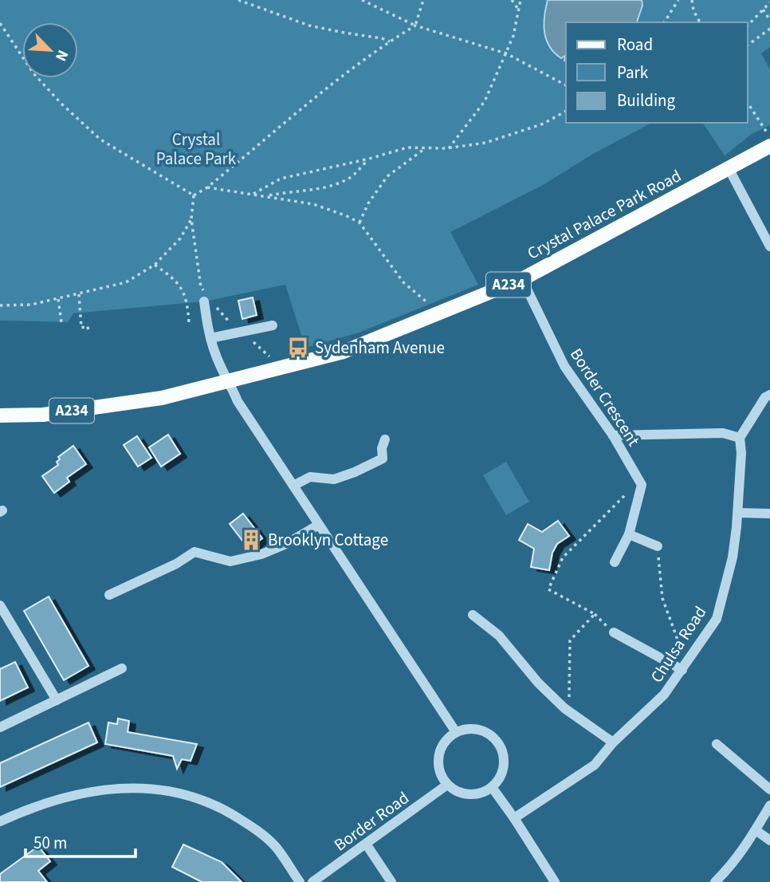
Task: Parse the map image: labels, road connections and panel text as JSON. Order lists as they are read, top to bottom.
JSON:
{
  "streets": {
    "main road": ["Crystal Palace Park Road", "A234"],
    "street": ["Border Crescent", "Chulsa Road", "Border Road"]
  },
  "crossings": [
    ["Crystal Palace Park Road", "Border Crescent"]
  ],
  "parks": ["Crystal Palace Park"],
  "places": {
    "bus stop": ["Sydenham Avenue"],
    "building": ["Brooklyn Cottage"]
  },
  "legend": ["Road", "Park", "Building"],
  "scale_bar": "50 m",
  "north": "bottom right"
}
